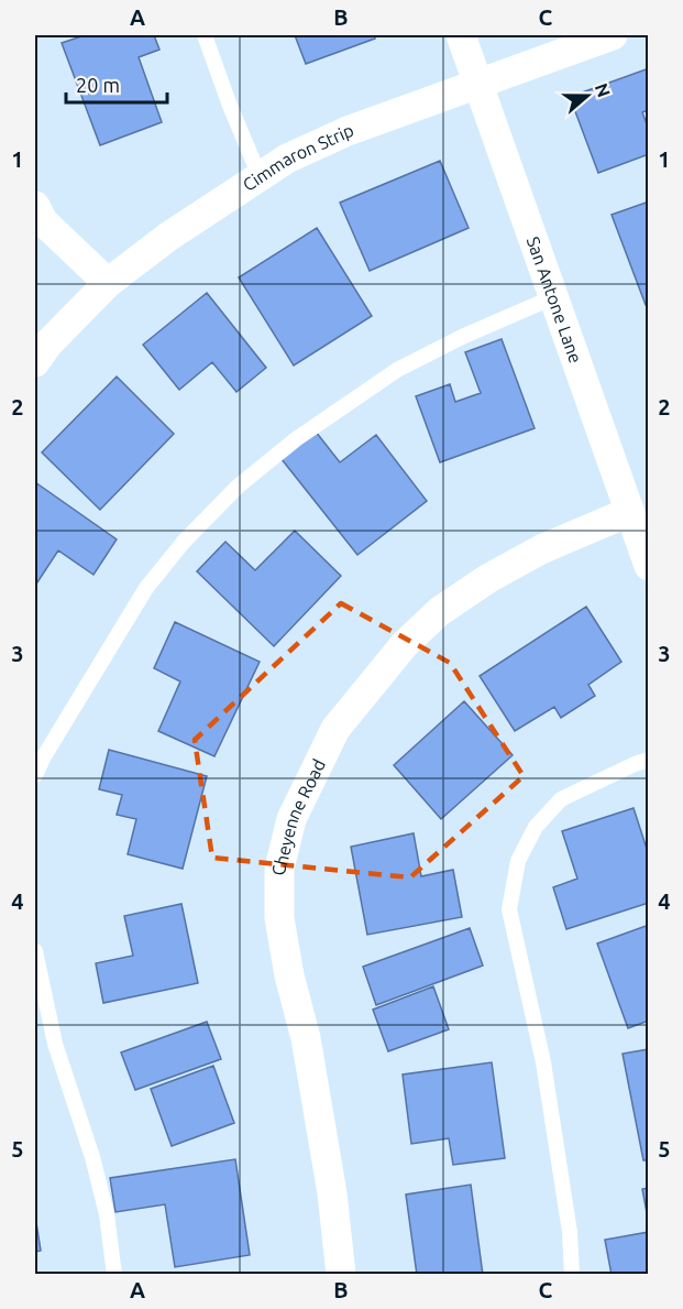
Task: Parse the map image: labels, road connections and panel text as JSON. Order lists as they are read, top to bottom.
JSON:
{
  "streets": {
    "street": ["Cimmaron Strip", "San Antone Lane", "Cheyenne Road"]
  },
  "crossings": [
    ["Cimmaron Strip", "San Antone Lane"],
    ["San Antone Lane", "Cheyenne Road"]
  ],
  "scale_bar": "20 m",
  "north": "right",
  "grid": {
    "columns": ["A", "B", "C"],
    "rows": [
      "1",
      "2",
      "3",
      "4",
      "5"
    ]
  }
}
